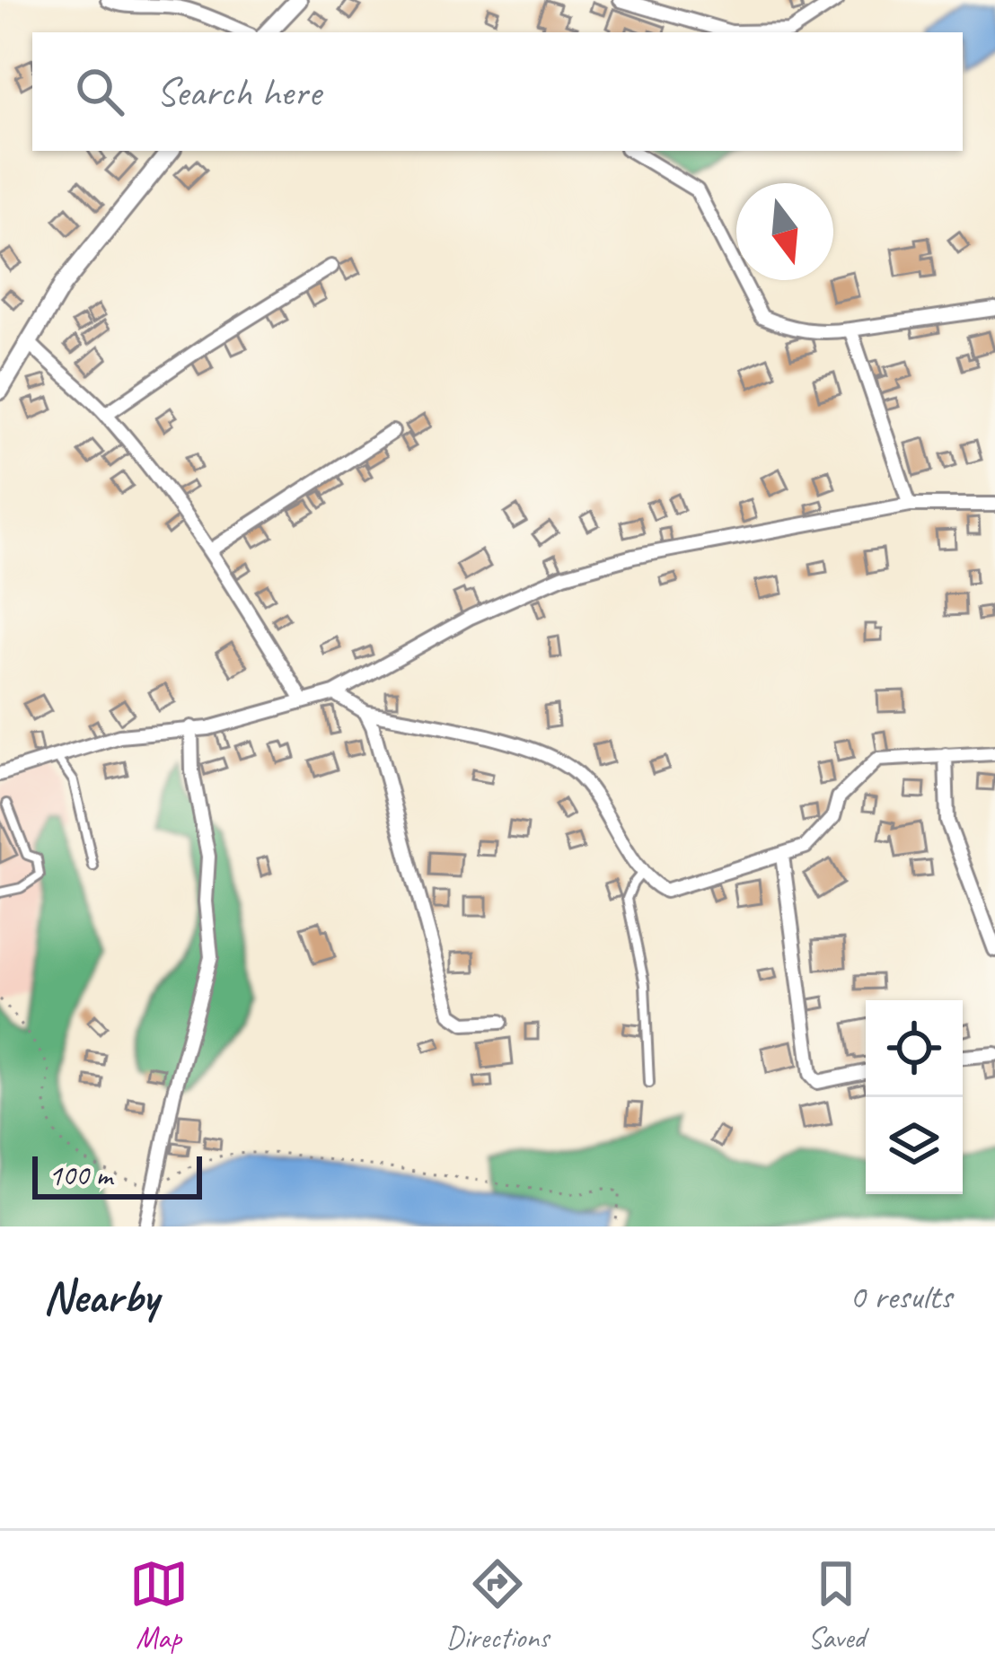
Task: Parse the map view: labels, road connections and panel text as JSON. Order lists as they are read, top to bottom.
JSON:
{
  "scale_bar": "100 m",
  "north": "bottom",
  "page": {
    "search": "Search here",
    "scale": "100 m",
    "heading": ["Nearby", "0 results"],
    "nav": ["Map", "Directions", "Saved"]
  }
}
